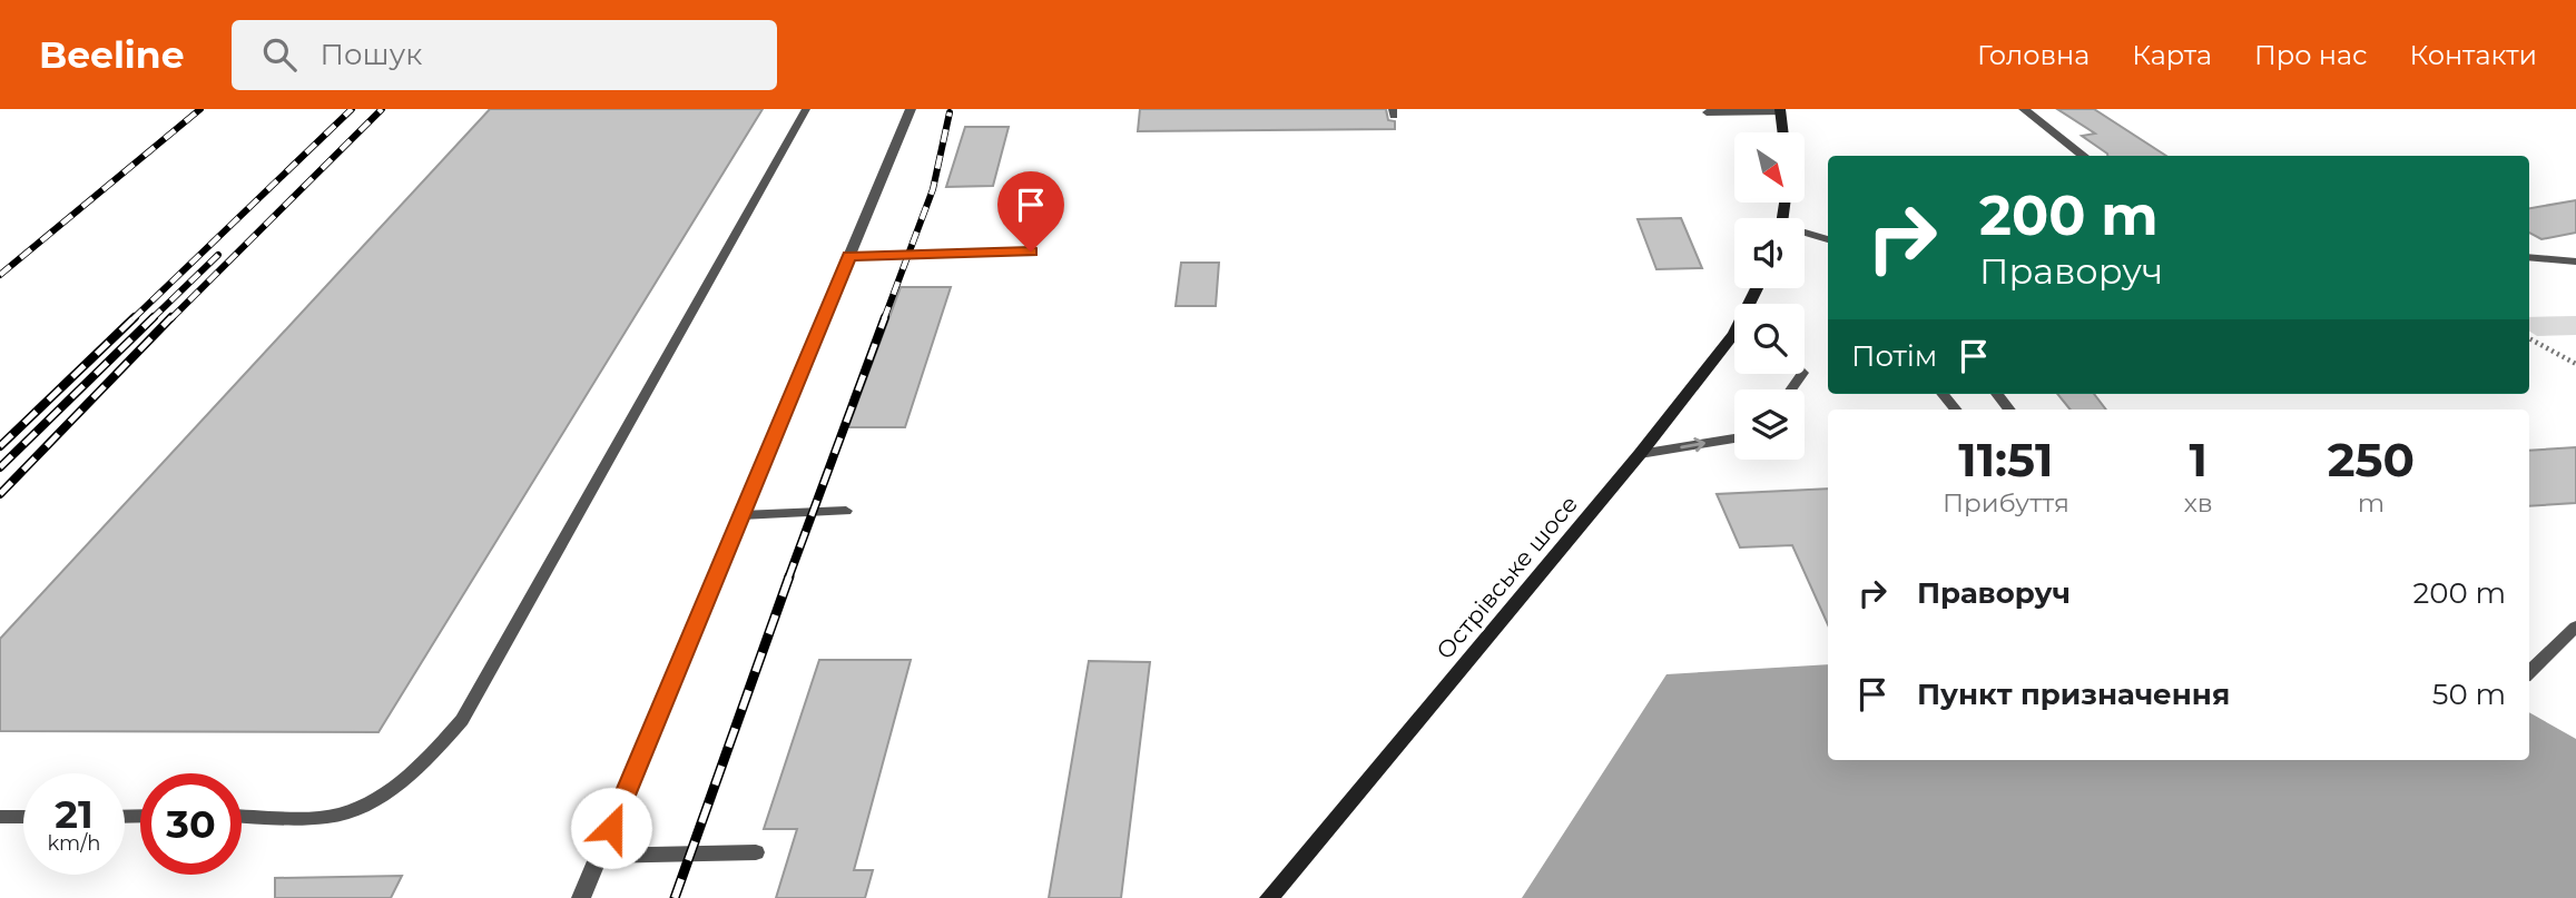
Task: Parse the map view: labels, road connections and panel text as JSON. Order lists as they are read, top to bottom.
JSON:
{
  "streets": {
    "street": ["Острівське шосе"]
  },
  "north": "bottom right",
  "page": {
    "header": "Beeline",
    "search": "Пошук",
    "nav": [
      "Головна",
      "Карта",
      "Про нас",
      "Контакти"
    ],
    "turn": ["200 m", "Праворуч"],
    "then": "Потім",
    "eta": [
      "11:51",
      "Прибуття",
      "1",
      "хв",
      "250",
      "m"
    ],
    "list": [
      {
        "name": "Праворуч",
        "value": "200 m"
      },
      {
        "name": "Пункт призначення",
        "value": "50 m"
      }
    ],
    "speed": "21 km/h",
    "limit": "30"
  }
}
